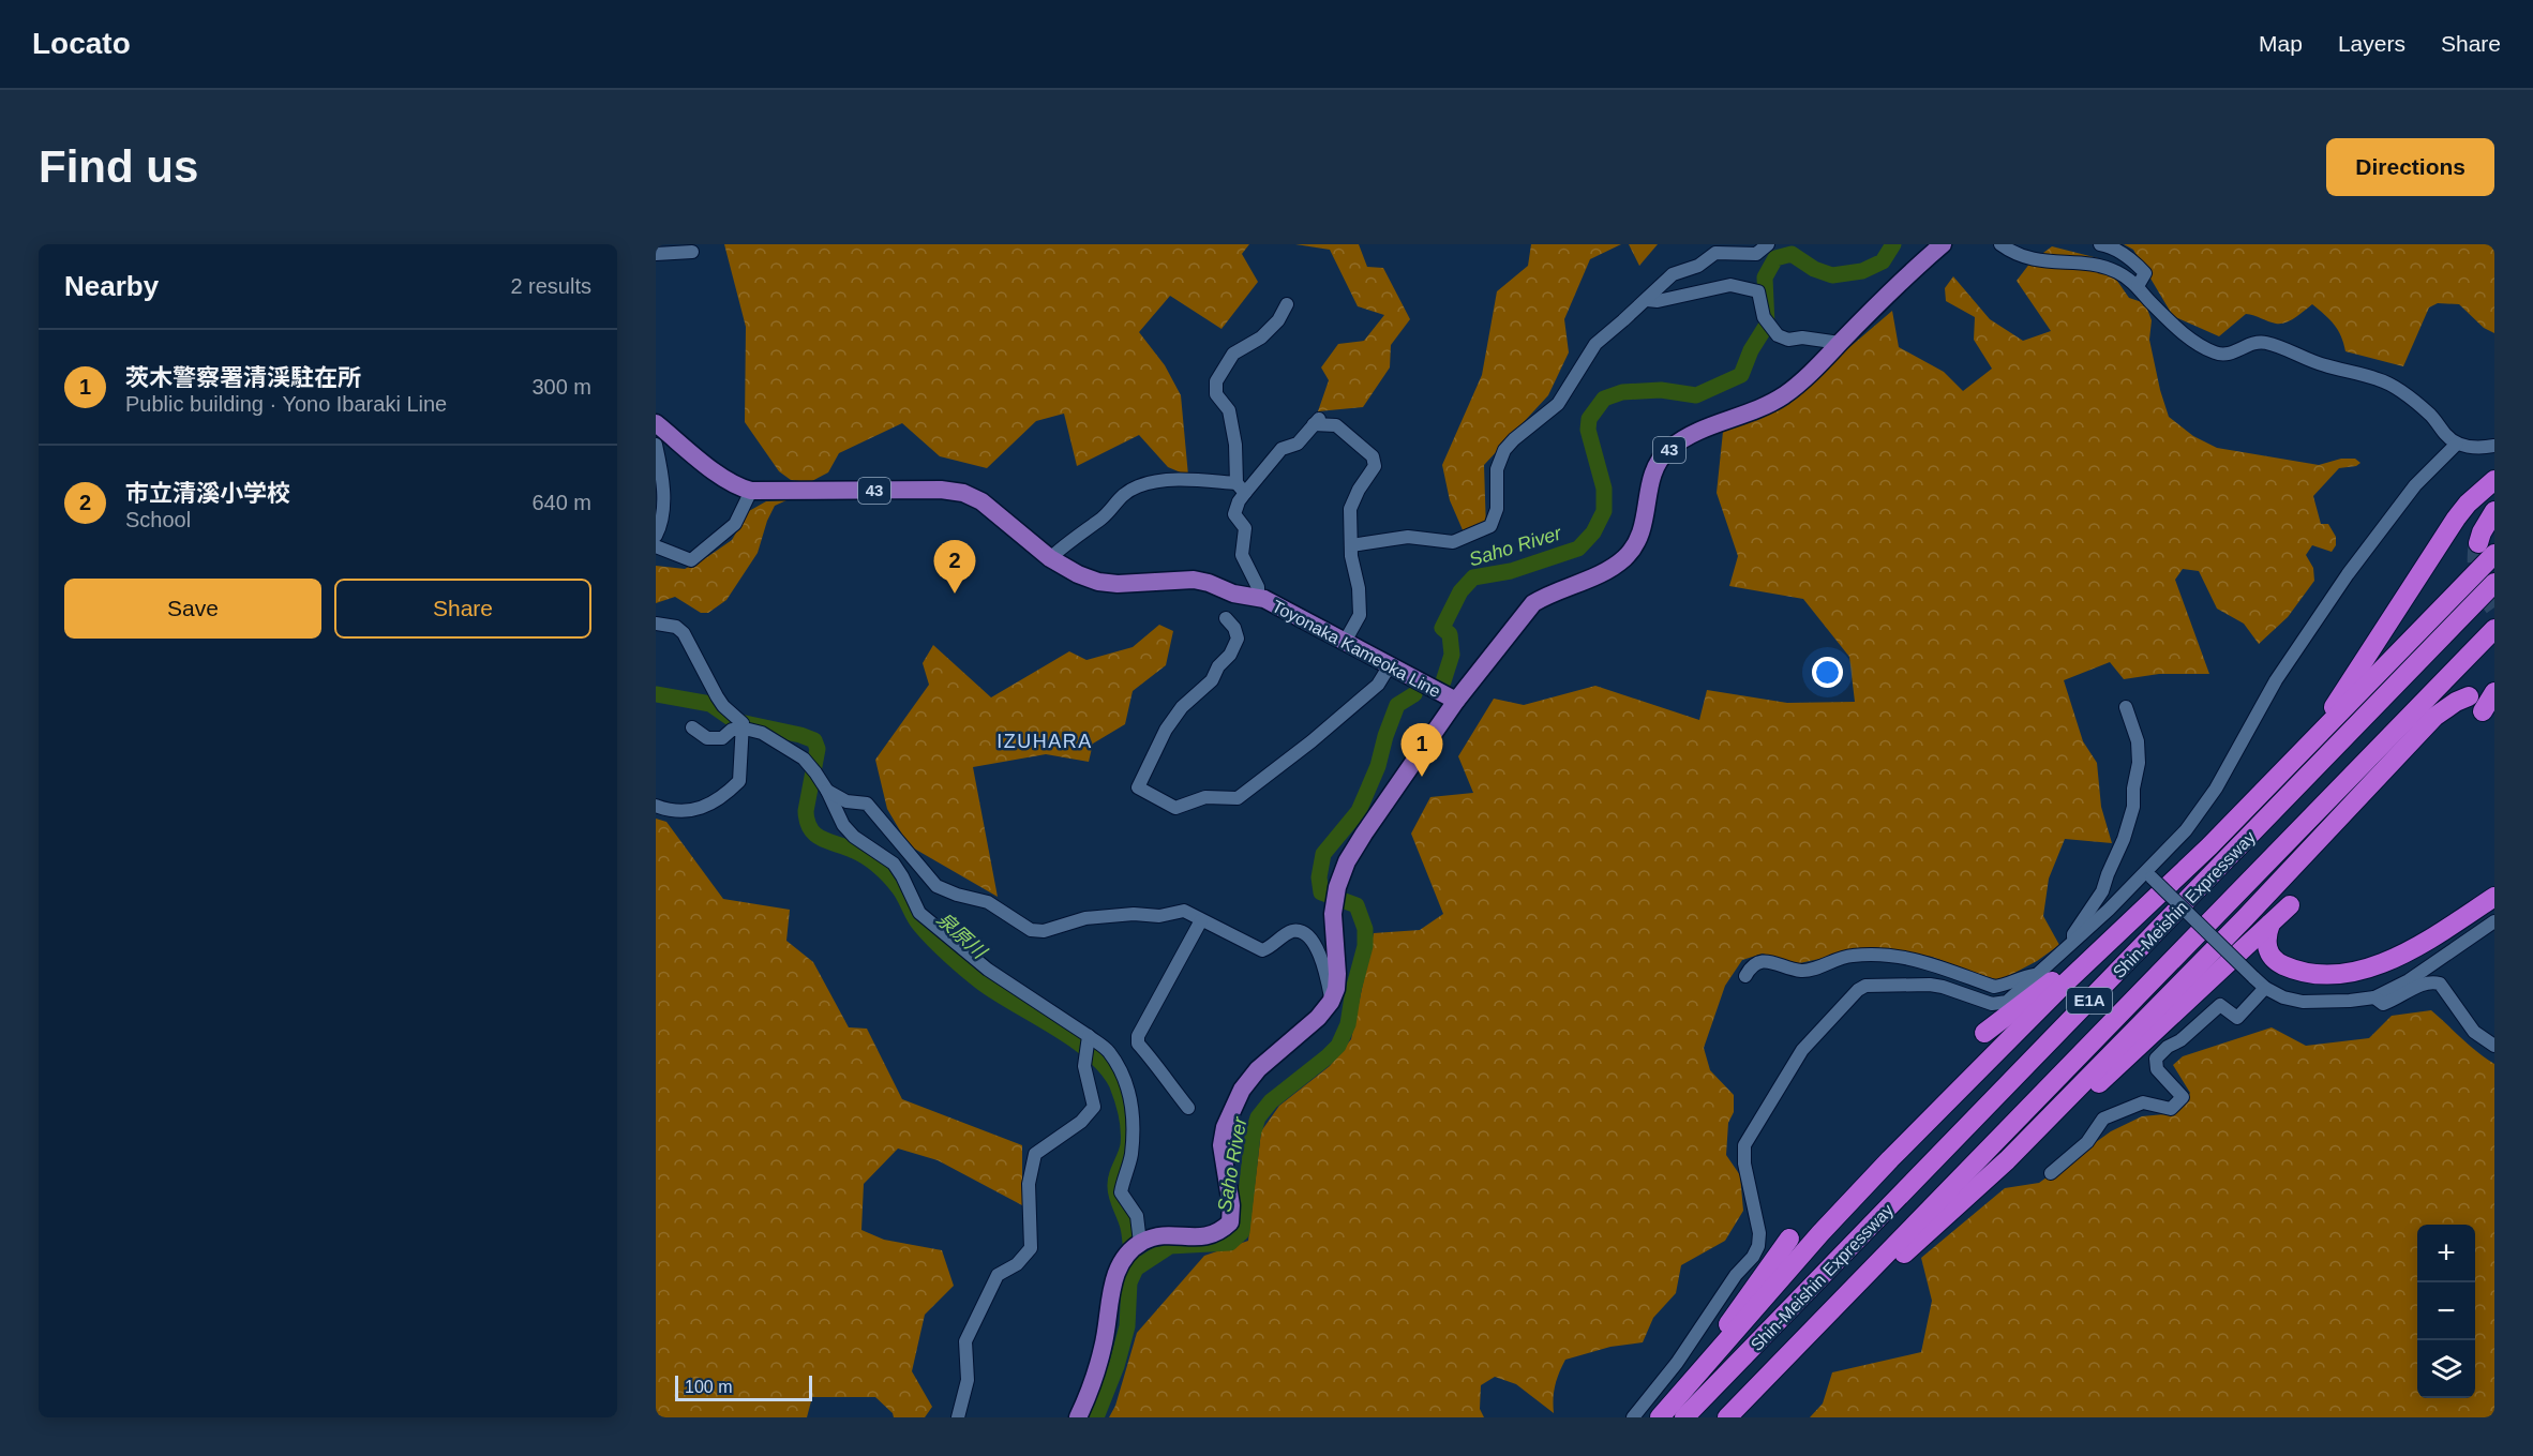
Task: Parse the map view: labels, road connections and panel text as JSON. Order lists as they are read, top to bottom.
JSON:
{
  "streets": {
    "highway": ["Shin-Meishin Expressway", "E1A"],
    "main road": ["43", "Toyonaka Kameoka Line"]
  },
  "districts": ["IZUHARA"],
  "water": ["Saho River", "泉原川"],
  "scale_bar": "100 m",
  "page": {
    "header": "Locato",
    "nav": ["Map", "Layers", "Share"],
    "buttons": [
      "Directions",
      ["Save", "Share"]
    ],
    "title": "Find us",
    "heading": ["Nearby", "2 results"],
    "list": [
      {
        "mark": "1",
        "name": "茨木警察署清渓駐在所",
        "note": "Public building · Yono Ibaraki Line",
        "value": "300 m"
      },
      {
        "mark": "2",
        "name": "市立清溪小学校",
        "note": "School",
        "value": "640 m"
      }
    ],
    "pins": ["2", "1"],
    "map_buttons": ["+", "−"],
    "scale": "100 m"
  }
}
